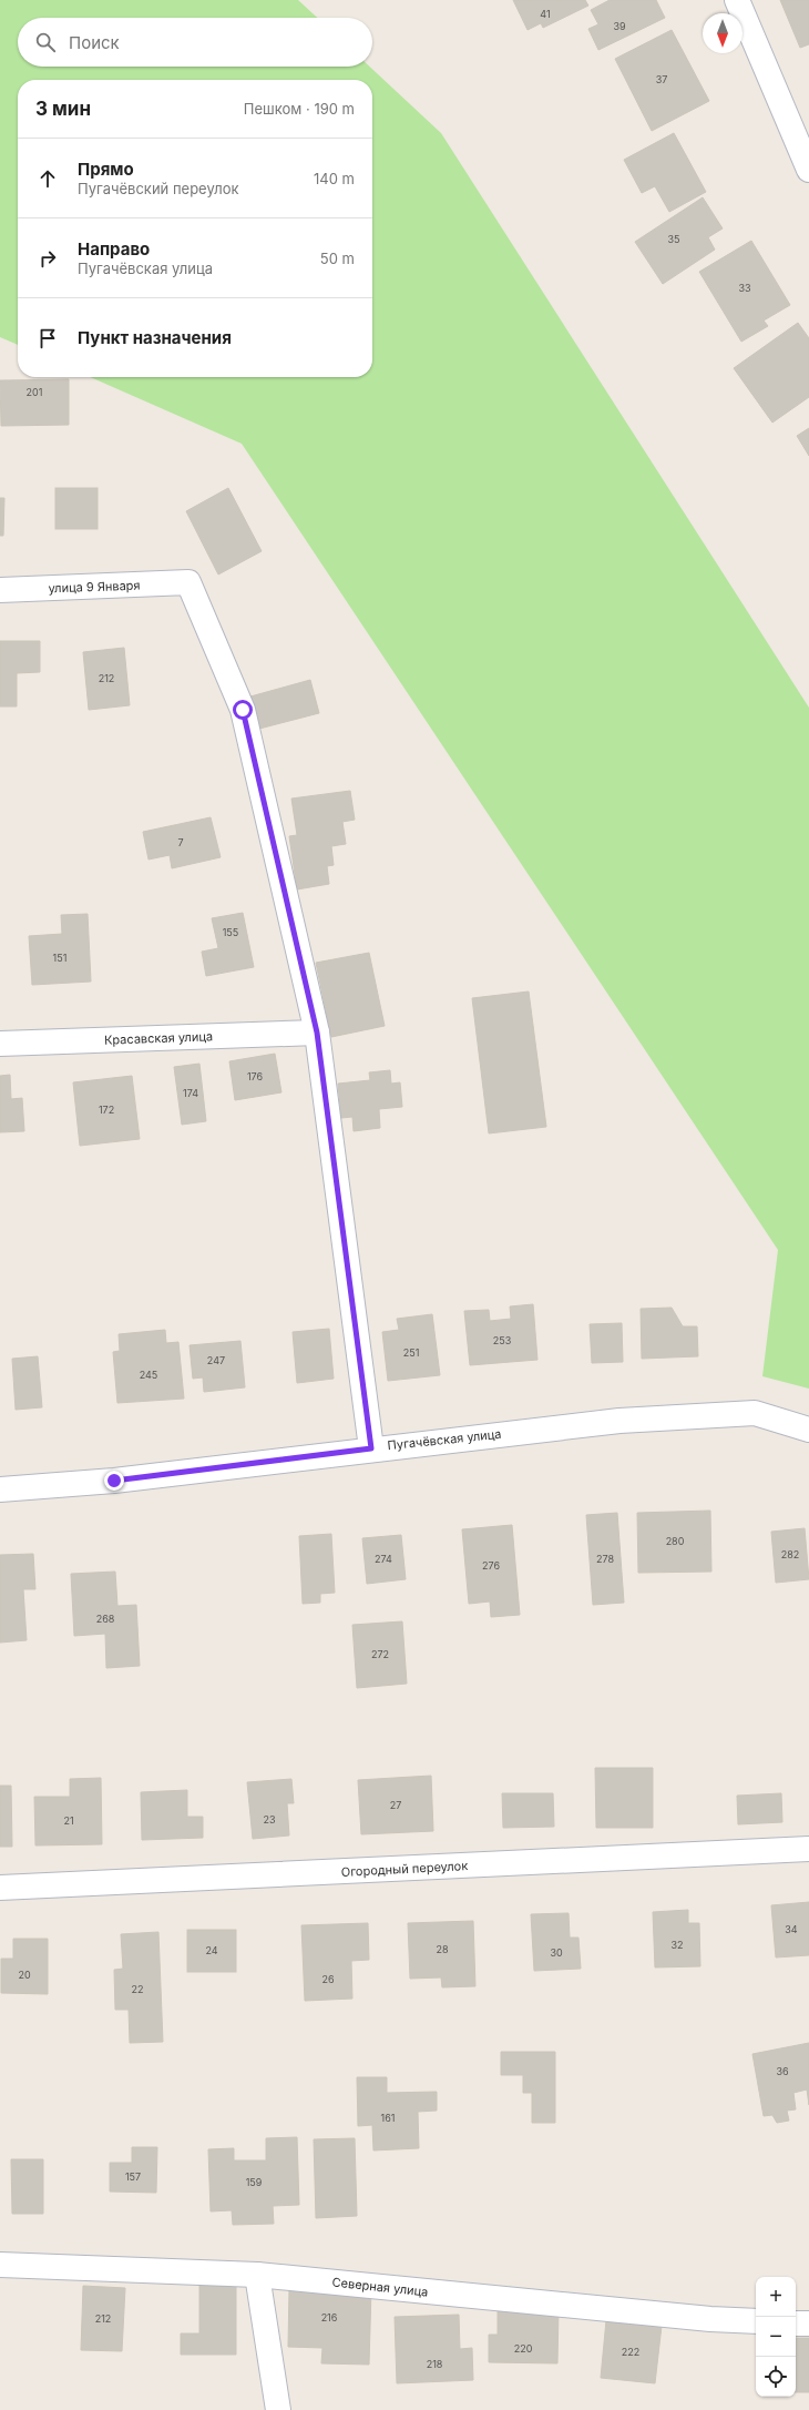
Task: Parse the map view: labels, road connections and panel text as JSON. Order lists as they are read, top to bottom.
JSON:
{
  "streets": {
    "street": [
      "улица 9 Января",
      "Красавская улица",
      "Пугачёвская улица",
      "Огородный переулок",
      "Северная улица"
    ]
  },
  "crossings": [
    ["улица 9 Января", "Красавская улица"]
  ],
  "house_numbers": [
    "41",
    "39",
    "37",
    "35",
    "33",
    "201",
    "212",
    "7",
    "155",
    "151",
    "176",
    "174",
    "172",
    "253",
    "251",
    "247",
    "245",
    "280",
    "282",
    "274",
    "278",
    "276",
    "268",
    "272",
    "27",
    "23",
    "21",
    "34",
    "32",
    "28",
    "24",
    "30",
    "20",
    "26",
    "22",
    "36",
    "161",
    "157",
    "159",
    "216",
    "212",
    "220",
    "222",
    "218"
  ],
  "north": "bottom",
  "page": {
    "search": "Поиск",
    "heading": ["3 мин", "Пешком · 190 m"],
    "list": [
      ["Прямо", "Пугачёвский переулок", "140 m"],
      ["Направо", "Пугачёвская улица", "50 m"],
      "Пункт назначения"
    ],
    "map_buttons": ["+", "−"]
  }
}
